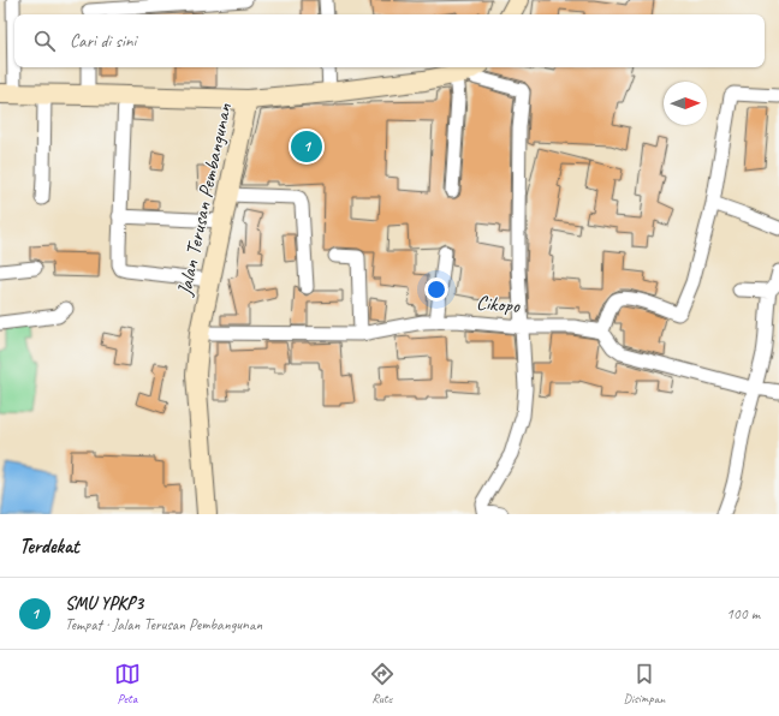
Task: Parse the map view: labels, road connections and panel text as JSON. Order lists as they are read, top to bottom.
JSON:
{
  "streets": {
    "street": ["Jalan Terusan Pembangunan", "Cikopo"]
  },
  "crossings": [
    ["Jalan Terusan Pembangunan", "Cikopo"]
  ],
  "north": "right",
  "page": {
    "search": "Cari di sini",
    "pins": "1",
    "heading": "Terdekat",
    "list": [
      {
        "mark": "1",
        "name": "SMU YPKP3",
        "note": "Tempat · Jalan Terusan Pembangunan",
        "value": "100 m"
      }
    ],
    "nav": ["Peta", "Rute", "Disimpan"]
  }
}
